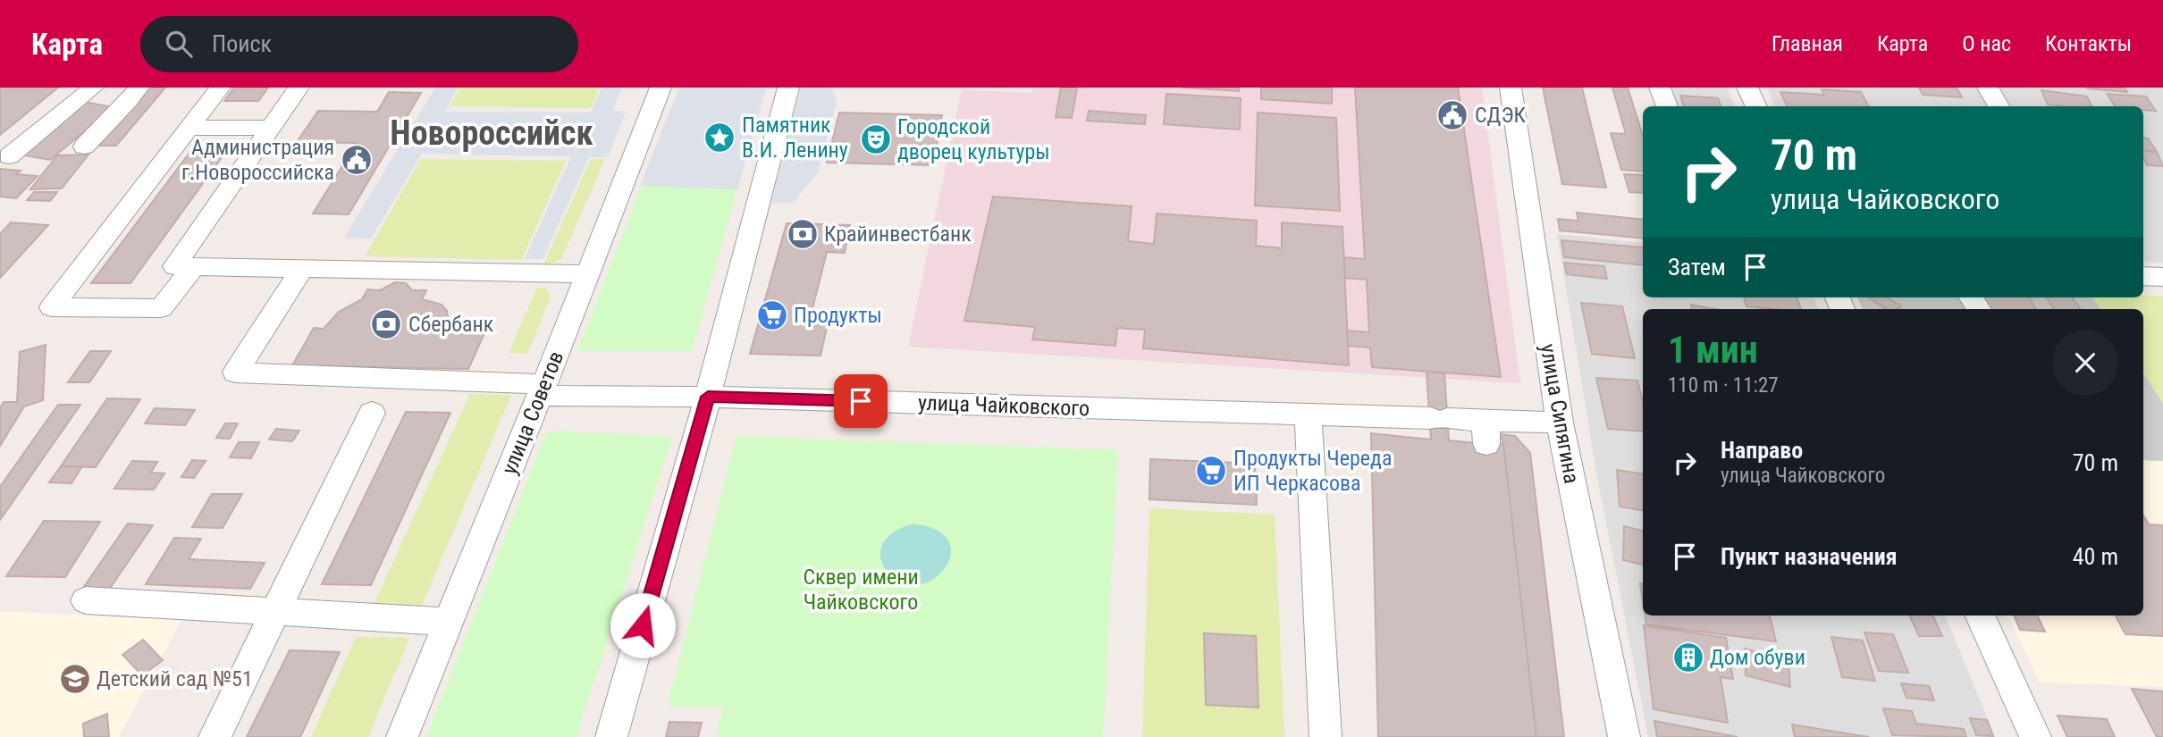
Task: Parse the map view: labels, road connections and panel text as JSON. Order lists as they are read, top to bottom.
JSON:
{
  "streets": {
    "street": ["улица Чайковского", "улица Советов", "улица Сипягина"]
  },
  "crossings": [
    ["улица Чайковского", "улица Советов"],
    ["улица Чайковского", "улица Сипягина"]
  ],
  "districts": ["Новороссийск"],
  "parks": ["Сквер имени Чайковского"],
  "places": {
    "public building": ["СДЭК", "Администрация г.Новороссийска"],
    "place": ["Памятник В.И. Ленину"],
    "theatre": ["Городской дворец культуры"],
    "bank": ["Крайинвестбанк", "Сбербанк"],
    "supermarket": ["Продукты", "Продукты Череда ИП Черкасова"],
    "building": ["Дом обуви"],
    "school or university": ["Детский сад №51"]
  },
  "page": {
    "header": "Карта",
    "search": "Поиск",
    "nav": [
      "Главная",
      "Карта",
      "О нас",
      "Контакты"
    ],
    "turn": ["70 m", "улица Чайковского"],
    "then": "Затем",
    "heading": ["1 мин", "110 m · 11:27"],
    "list": [
      {
        "name": "Направо",
        "note": "улица Чайковского",
        "value": "70 m"
      },
      {
        "name": "Пункт назначения",
        "value": "40 m"
      }
    ]
  }
}
